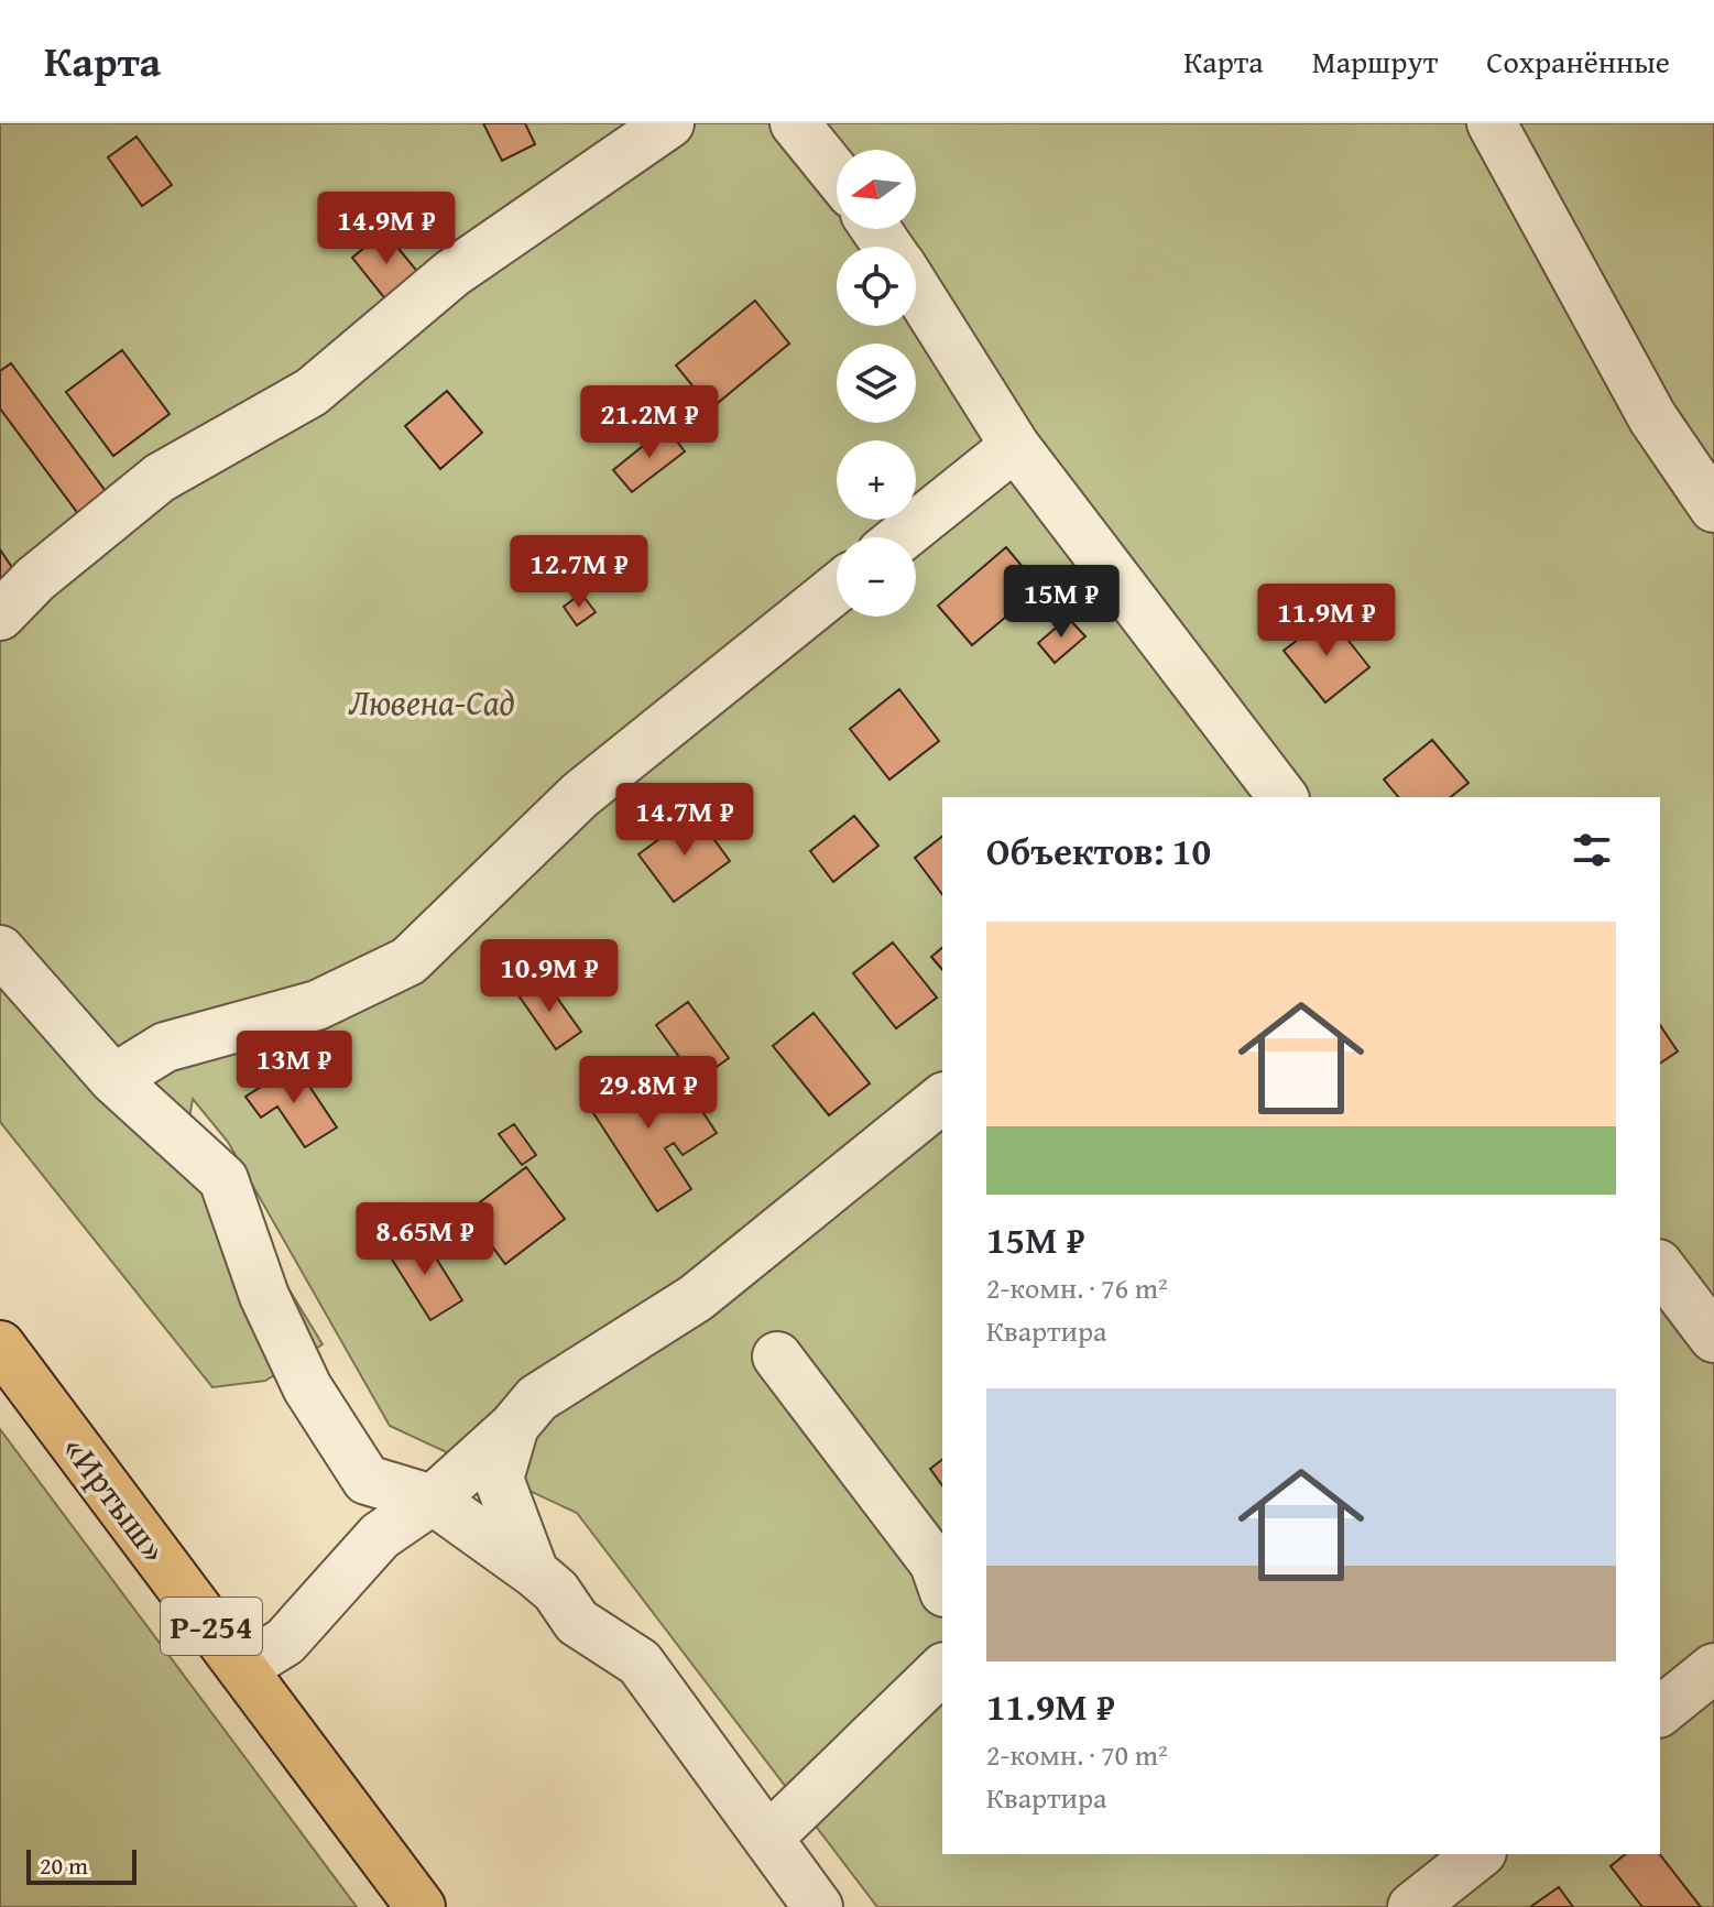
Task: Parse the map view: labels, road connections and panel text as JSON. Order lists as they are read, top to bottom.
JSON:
{
  "streets": {
    "highway": ["«Иртыш»", "Р-254"]
  },
  "parks": ["Лювена-Сад"],
  "scale_bar": "20 m",
  "north": "left",
  "page": {
    "header": "Карта",
    "nav": ["Карта", "Маршрут", "Сохранённые"],
    "map_buttons": ["+", "−"],
    "price": [
      "14.9M ₽",
      "21.2M ₽",
      "12.7M ₽",
      "15M ₽",
      "11.9M ₽",
      "14.7M ₽",
      "10.9M ₽",
      "13M ₽",
      "29.8M ₽",
      "8.65M ₽"
    ],
    "heading": "Объектов: 10",
    "list": [
      {
        "name": "15M ₽",
        "note": "2-комн. · 76 m² · Квартира"
      },
      {
        "name": "11.9M ₽",
        "note": "2-комн. · 70 m² · Квартира"
      }
    ],
    "scale": "20 m"
  }
}
